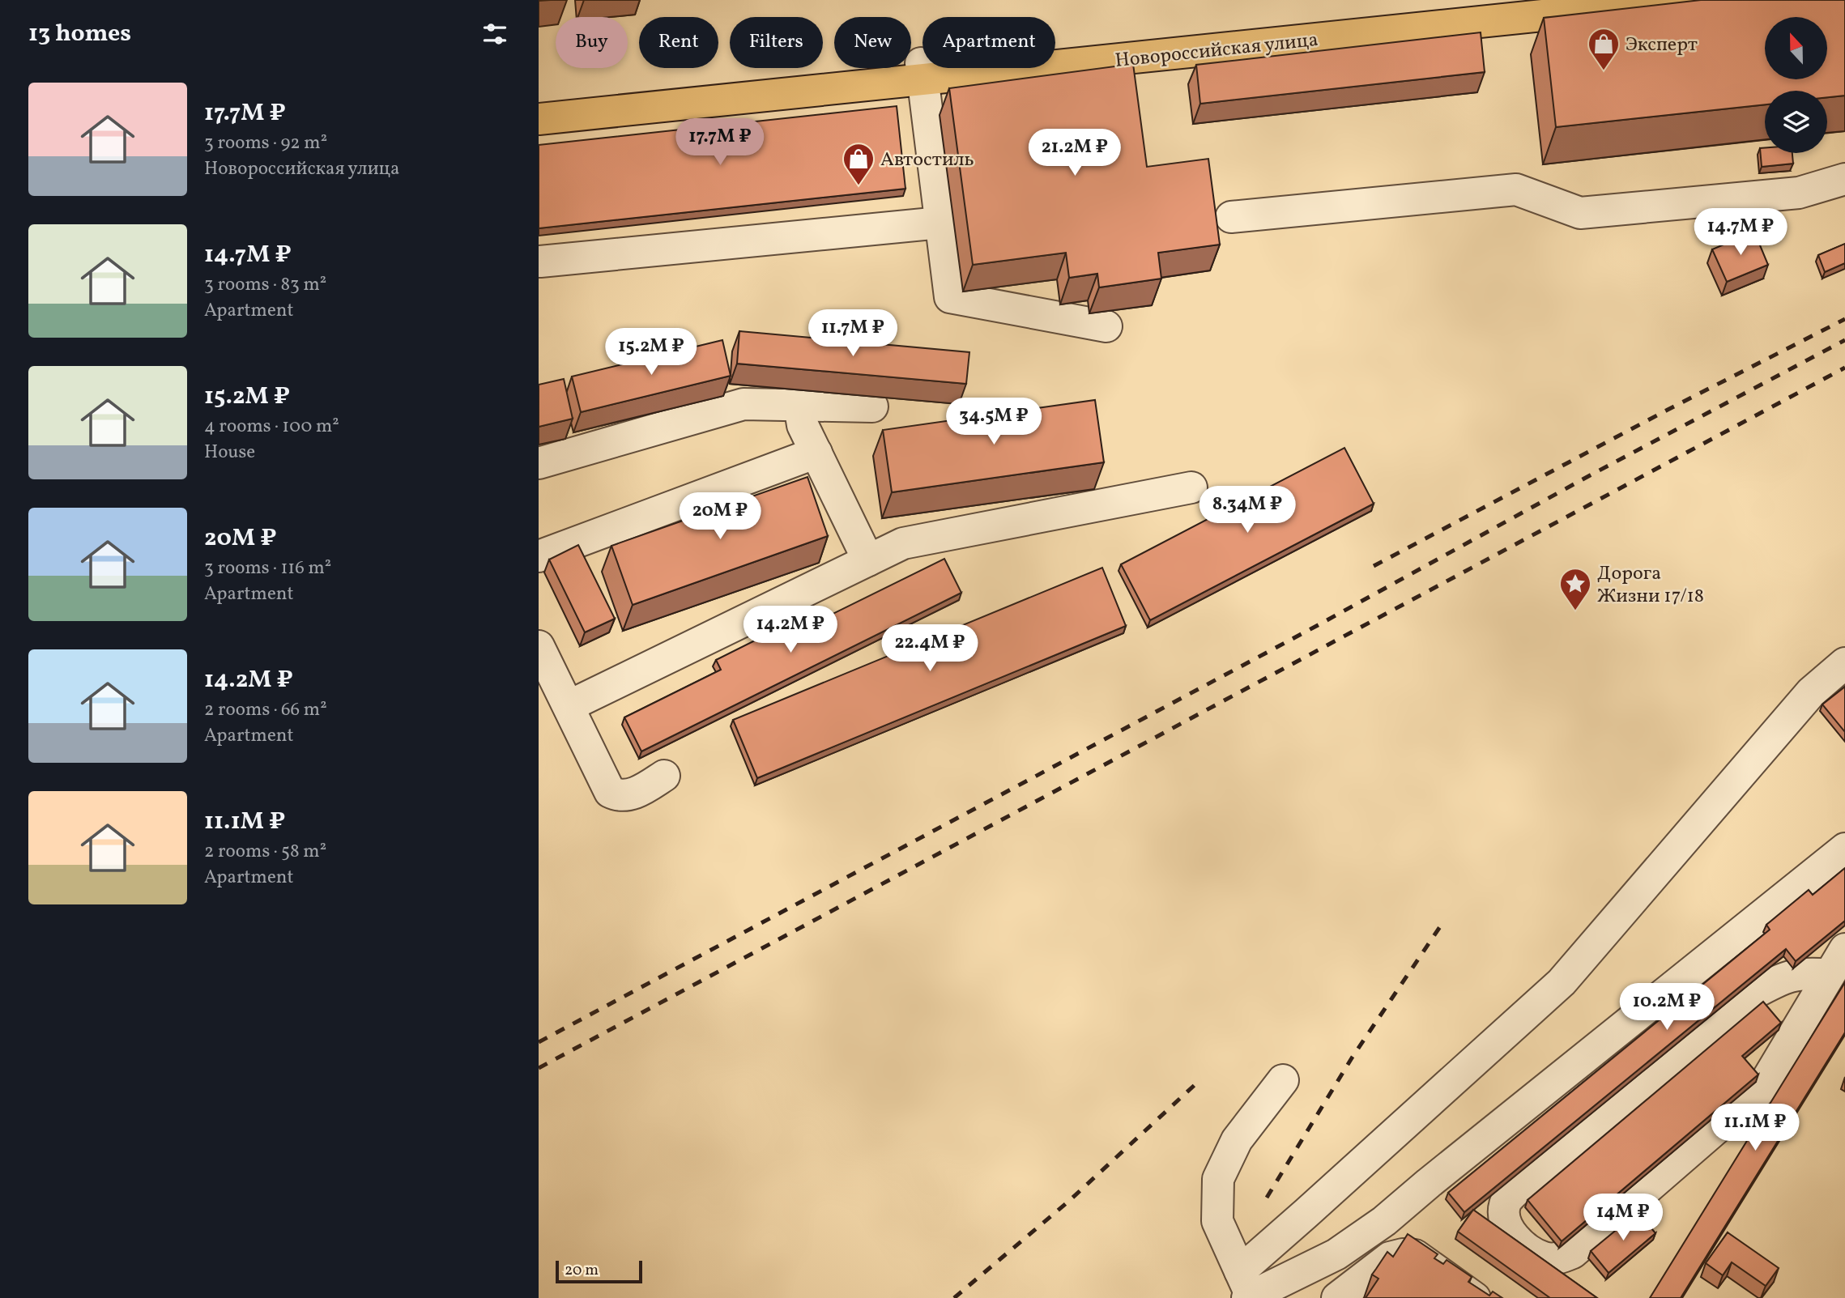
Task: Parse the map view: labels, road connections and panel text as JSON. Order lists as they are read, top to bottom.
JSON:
{
  "streets": {
    "main road": ["Новороссийская улица"]
  },
  "places": {
    "shop": ["Эксперт", "Автостиль"],
    "place": ["Дорога Жизни 17/18"]
  },
  "scale_bar": "20 m",
  "north": "top",
  "page": {
    "heading": "13 homes",
    "chip": [
      "Buy",
      "Rent",
      "Filters",
      "New",
      "Apartment"
    ],
    "list": [
      {
        "name": "17.7M ₽",
        "note": "3 rooms · 92 m² · Новороссийская улица"
      },
      {
        "name": "14.7M ₽",
        "note": "3 rooms · 83 m² · Apartment"
      },
      {
        "name": "15.2M ₽",
        "note": "4 rooms · 100 m² · House"
      },
      {
        "name": "20M ₽",
        "note": "3 rooms · 116 m² · Apartment"
      },
      {
        "name": "14.2M ₽",
        "note": "2 rooms · 66 m² · Apartment"
      },
      {
        "name": "11.1M ₽",
        "note": "2 rooms · 58 m² · Apartment"
      }
    ],
    "price": [
      "17.7M ₽",
      "21.2M ₽",
      "14.7M ₽",
      "11.7M ₽",
      "15.2M ₽",
      "34.5M ₽",
      "8.34M ₽",
      "20M ₽",
      "14.2M ₽",
      "22.4M ₽",
      "10.2M ₽",
      "11.1M ₽",
      "14M ₽"
    ],
    "scale": "20 m"
  }
}
